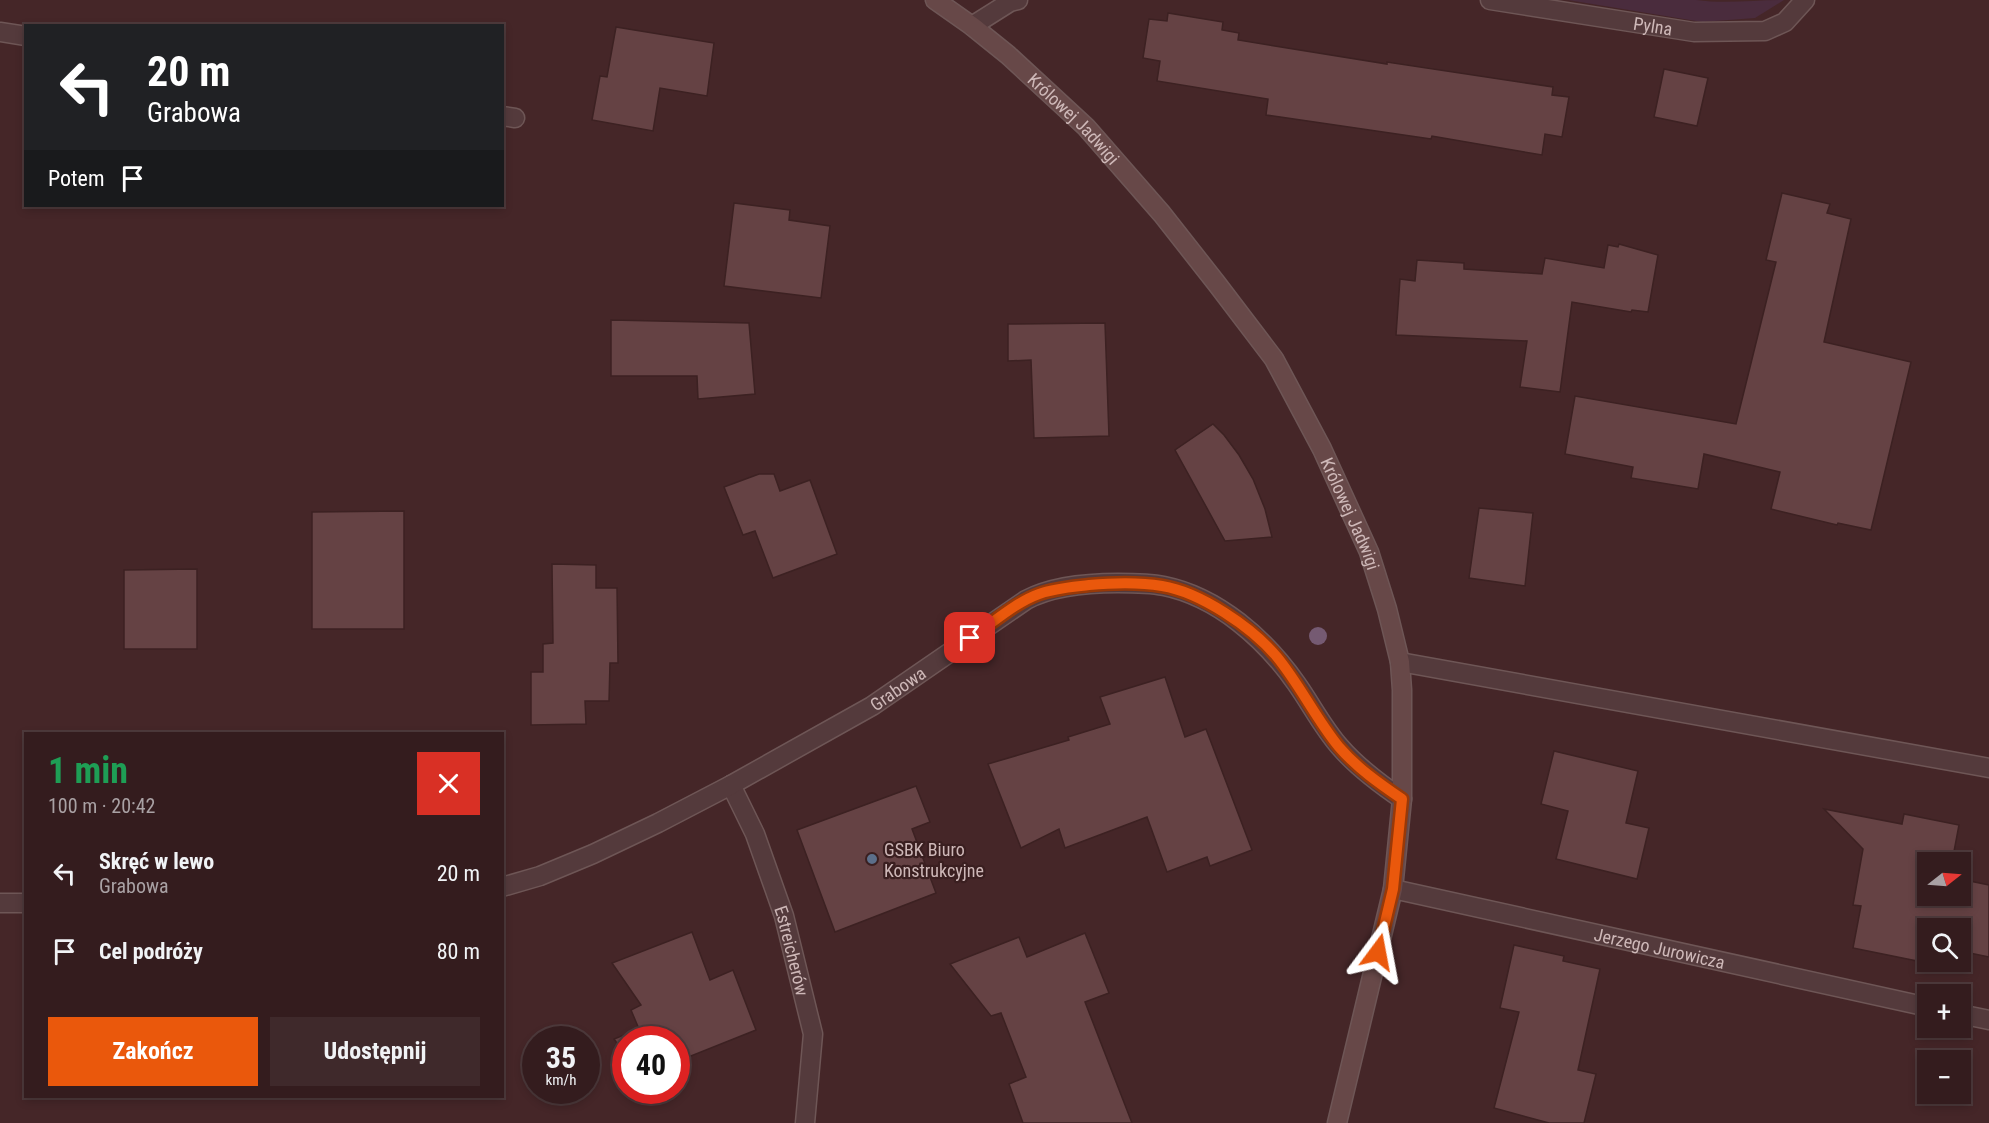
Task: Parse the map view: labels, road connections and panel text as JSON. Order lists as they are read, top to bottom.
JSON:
{
  "streets": {
    "street": [
      "Pylna",
      "Królowej Jadwigi",
      "Grabowa",
      "Jerzego Jurowicza",
      "Estreicherów"
    ]
  },
  "crossings": [
    ["Królowej Jadwigi", "Grabowa"],
    ["Królowej Jadwigi", "Jerzego Jurowicza"],
    ["Grabowa", "Estreicherów"]
  ],
  "places": ["GSBK Biuro Konstrukcyjne"],
  "north": "right",
  "page": {
    "turn": ["20 m", "Grabowa"],
    "then": "Potem",
    "heading": ["1 min", "100 m · 20:42"],
    "list": [
      {
        "name": "Skręć w lewo",
        "note": "Grabowa",
        "value": "20 m"
      },
      {
        "name": "Cel podróży",
        "value": "80 m"
      }
    ],
    "map_buttons": ["+", "−"],
    "buttons": ["Zakończ", "Udostępnij"],
    "speed": "35 km/h",
    "limit": "40"
  }
}
